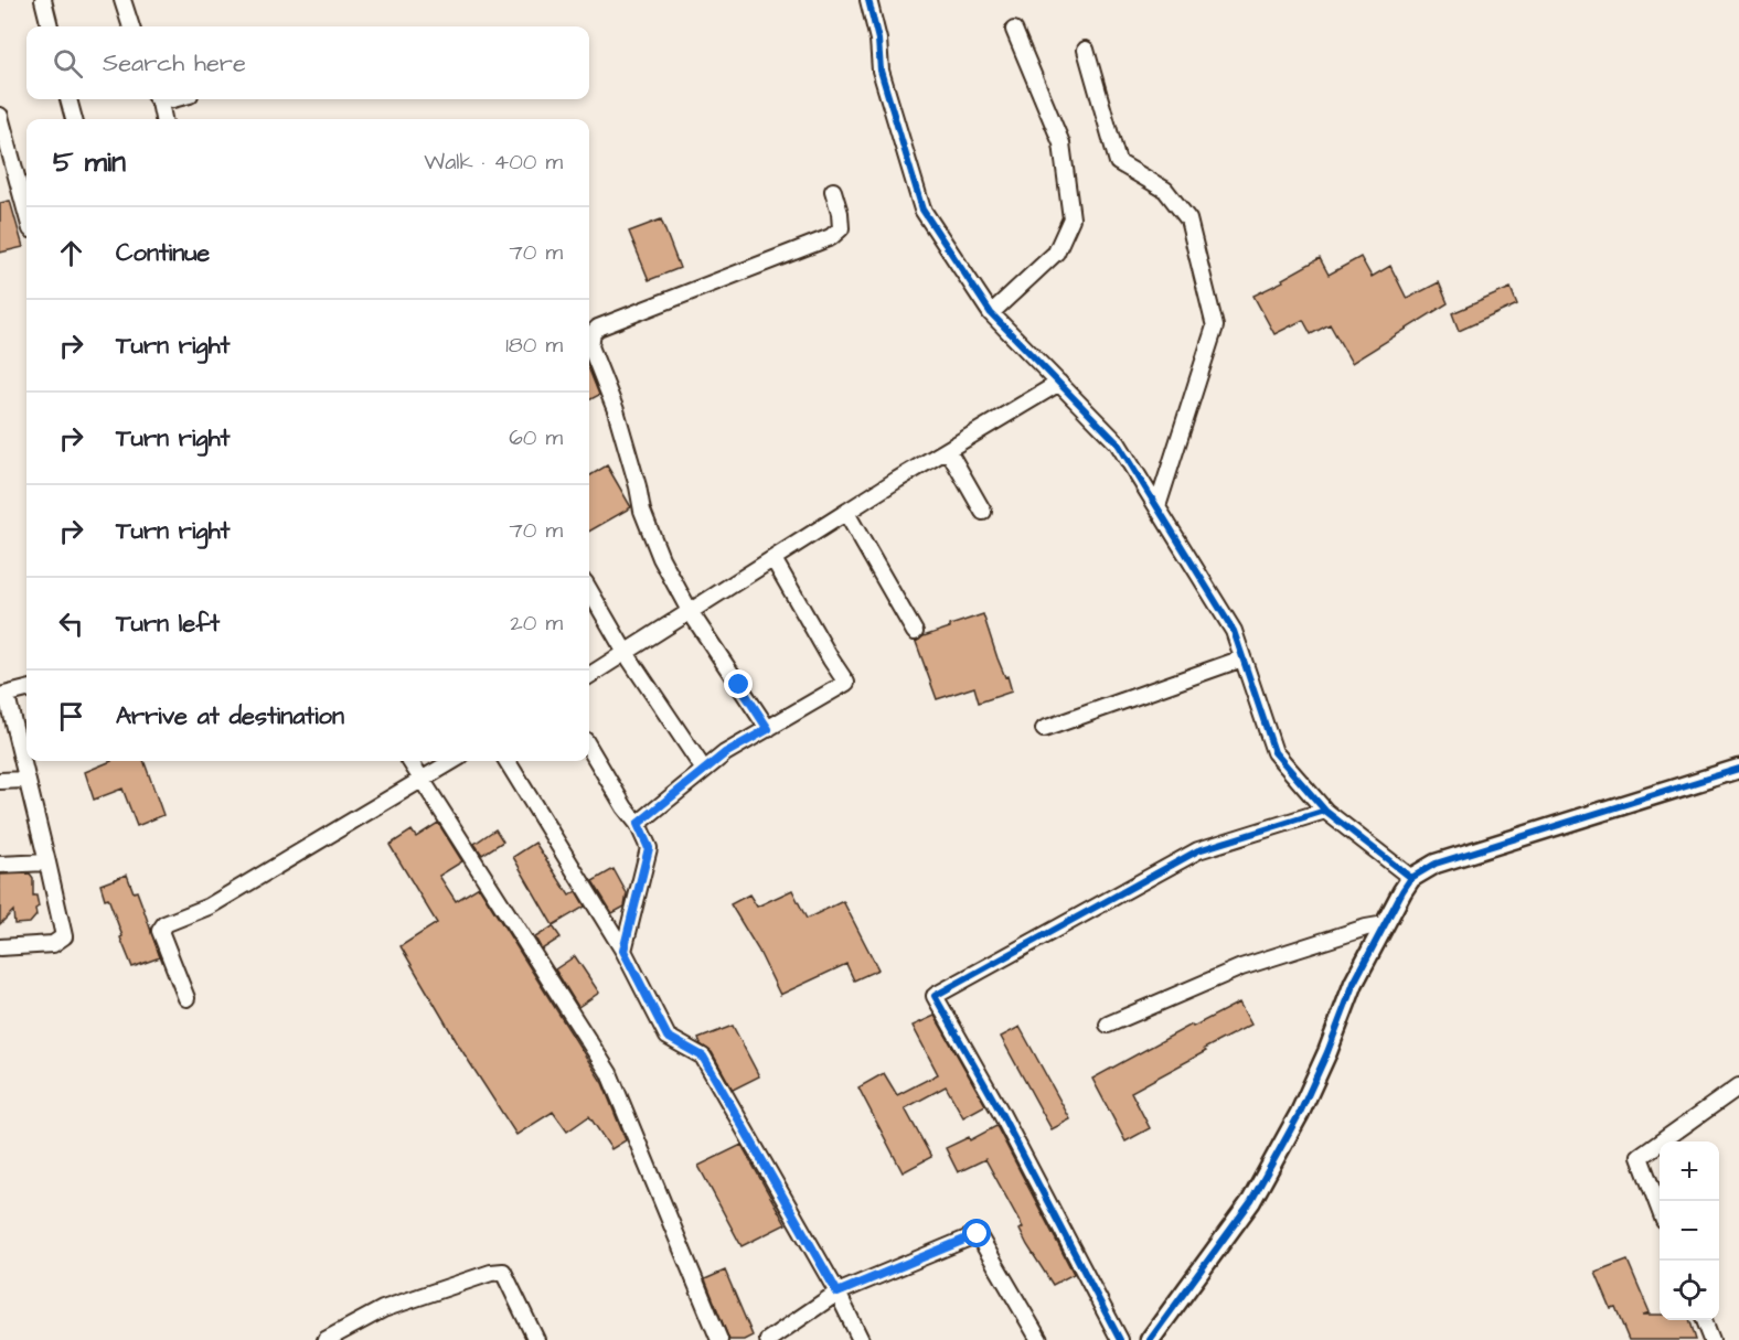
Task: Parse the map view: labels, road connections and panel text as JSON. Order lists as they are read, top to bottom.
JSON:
{
  "page": {
    "search": "Search here",
    "heading": ["5 min", "Walk · 400 m"],
    "list": [
      ["Continue", "70 m"],
      ["Turn right", "180 m"],
      ["Turn right", "60 m"],
      ["Turn right", "70 m"],
      ["Turn left", "20 m"],
      "Arrive at destination"
    ],
    "map_buttons": ["+", "−"]
  }
}
